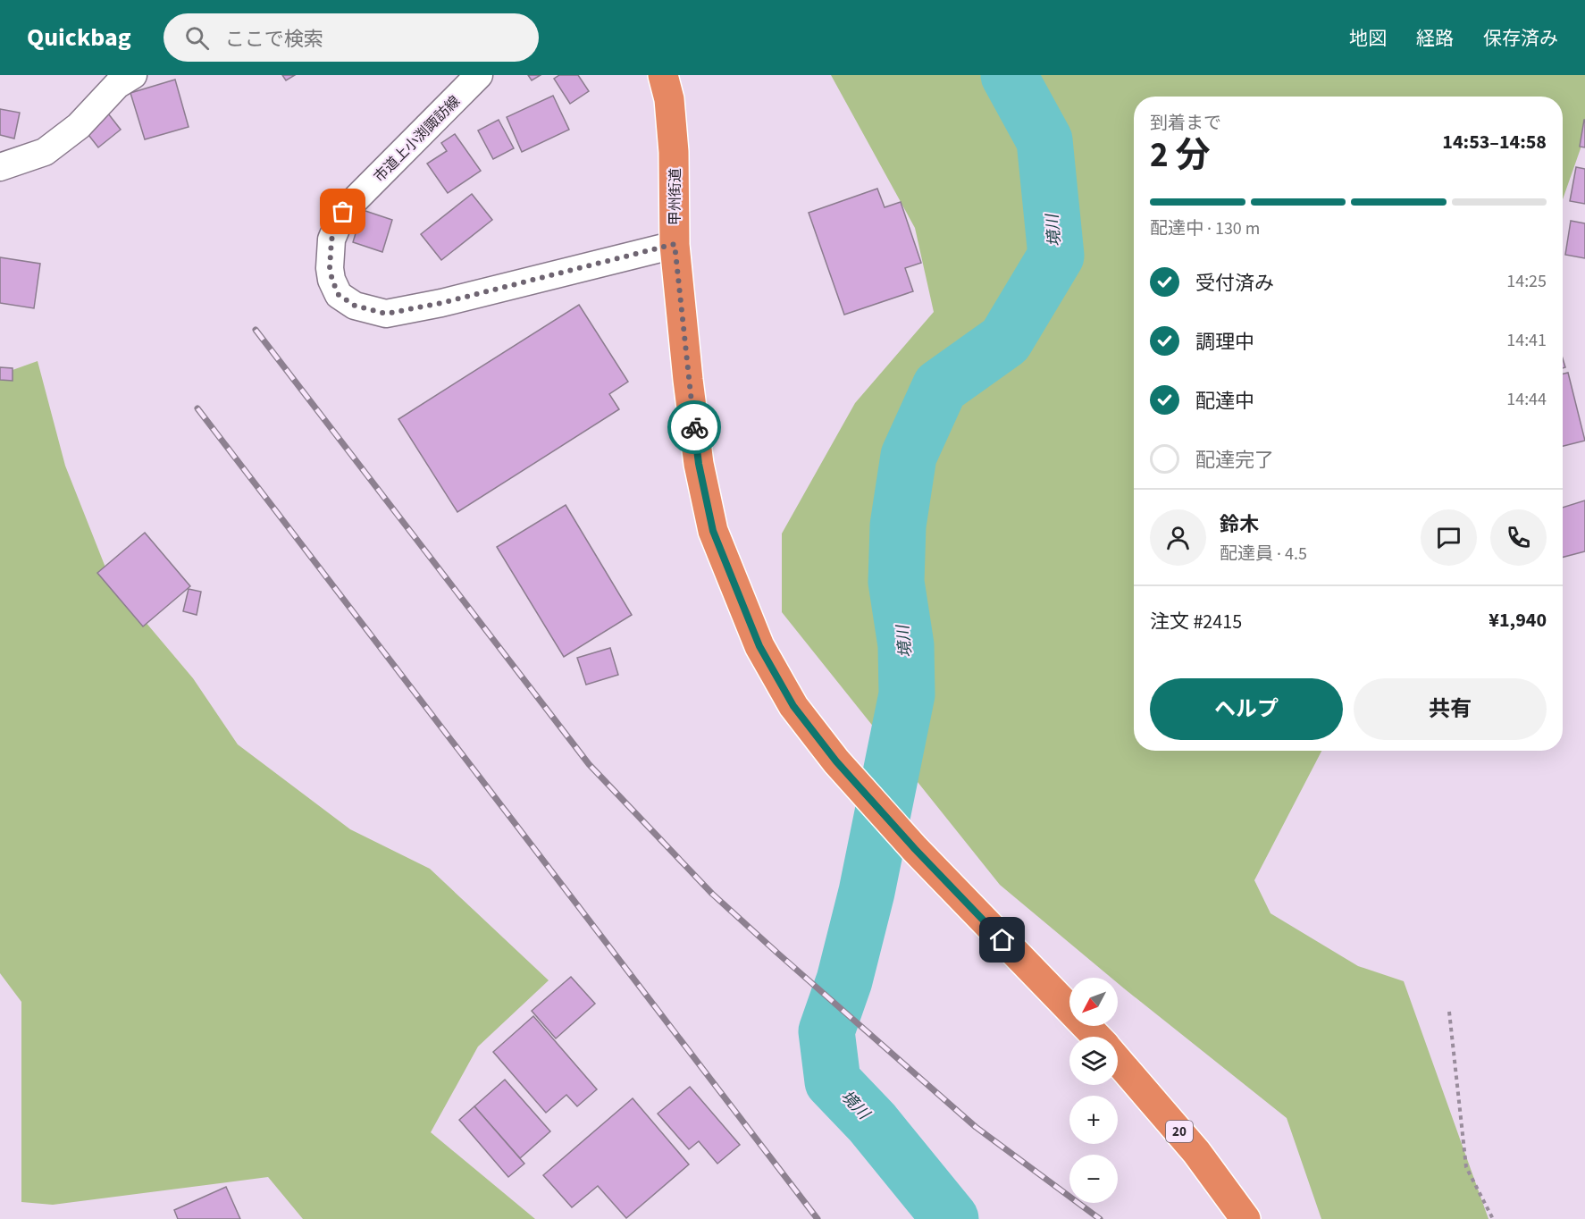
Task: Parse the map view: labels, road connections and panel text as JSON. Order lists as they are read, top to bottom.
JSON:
{
  "streets": {
    "highway": ["甲州街道", "20"],
    "street": ["市道上小渕諏訪線"]
  },
  "crossings": [
    ["市道上小渕諏訪線", "甲州街道"]
  ],
  "water": ["境川"],
  "north": "bottom left",
  "page": {
    "header": "Quickbag",
    "search": "ここで検索",
    "nav": ["地図", "経路", "保存済み"],
    "heading": ["2 分", "到着まで", "14:53–14:58"],
    "panel": [
      "鈴木",
      "配達員 · 4.5",
      "注文 #2415",
      "¥1,940"
    ],
    "bar": "配達中 · 130 m",
    "list": [
      ["受付済み", "14:25"],
      ["調理中", "14:41"],
      ["配達中", "14:44"],
      "配達完了"
    ],
    "buttons": ["ヘルプ", "共有"],
    "map_buttons": ["+", "−"]
  }
}
